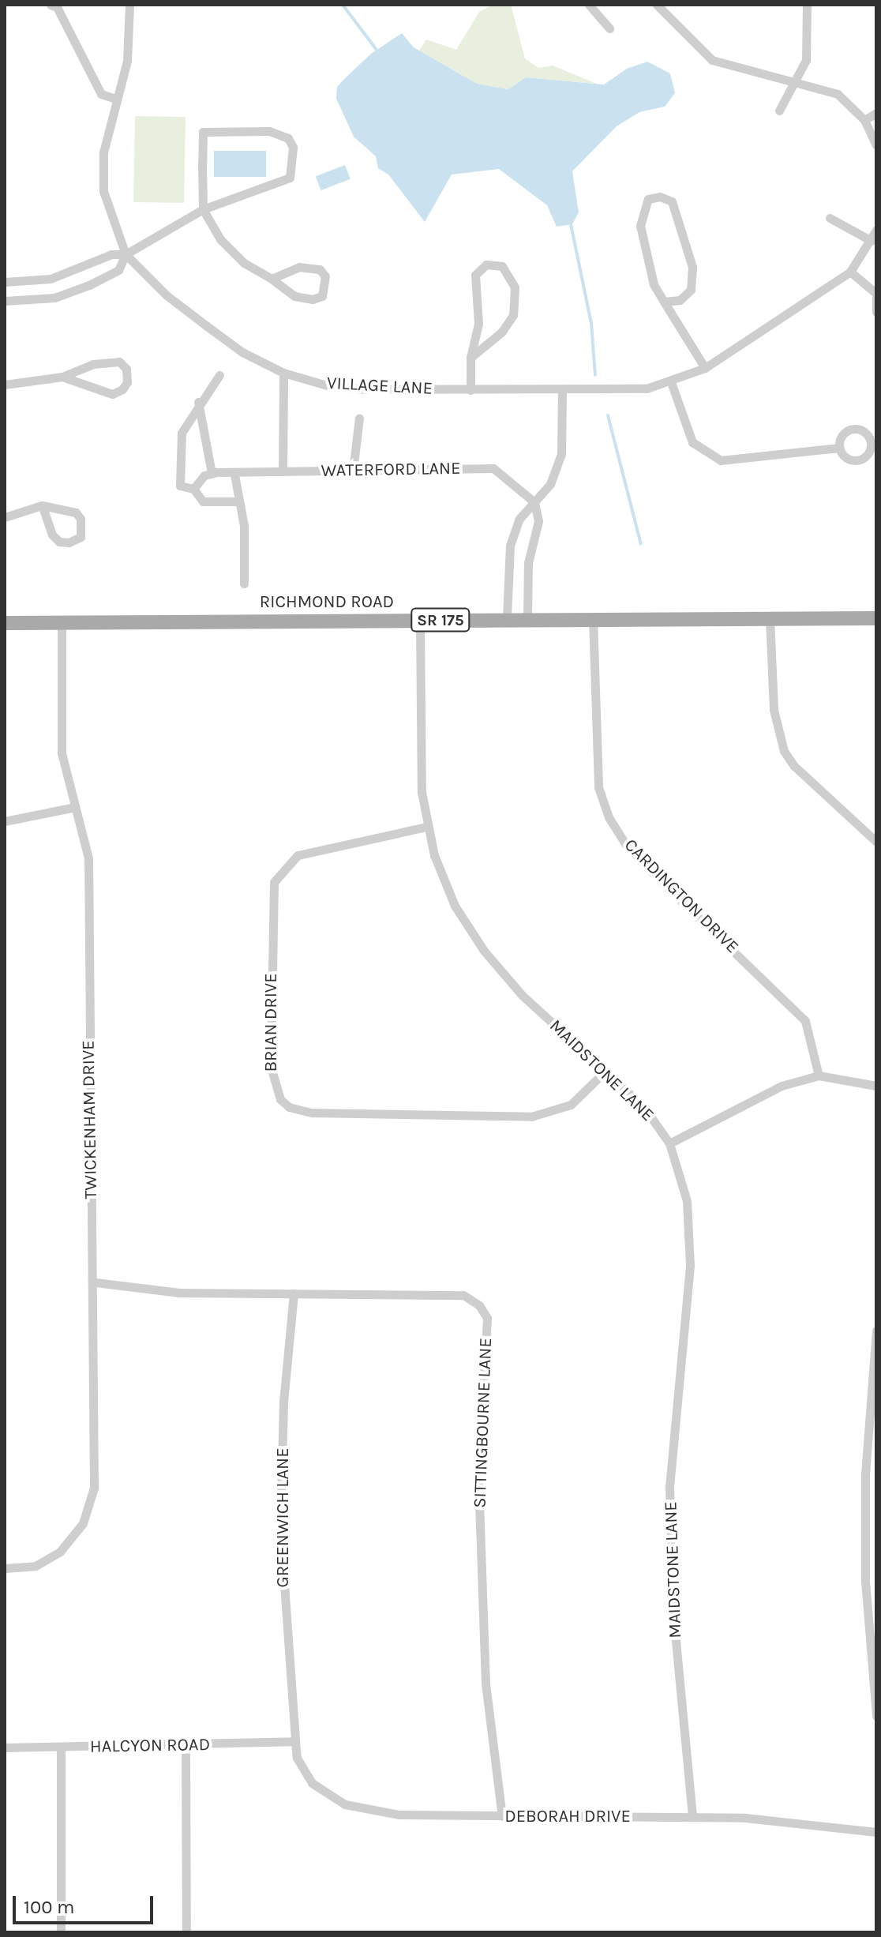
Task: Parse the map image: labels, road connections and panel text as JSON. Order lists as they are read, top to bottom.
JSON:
{
  "streets": {
    "main road": ["RICHMOND ROAD", "SR 175"],
    "street": [
      "VILLAGE LANE",
      "WATERFORD LANE",
      "CARDINGTON DRIVE",
      "BRIAN DRIVE",
      "MAIDSTONE LANE",
      "TWICKENHAM DRIVE",
      "SITTINGBOURNE LANE",
      "GREENWICH LANE",
      "HALCYON ROAD",
      "DEBORAH DRIVE"
    ]
  },
  "crossings": [
    ["RICHMOND ROAD", "CARDINGTON DRIVE"],
    ["RICHMOND ROAD", "MAIDSTONE LANE"],
    ["RICHMOND ROAD", "TWICKENHAM DRIVE"],
    ["BRIAN DRIVE", "MAIDSTONE LANE"],
    ["MAIDSTONE LANE", "DEBORAH DRIVE"],
    ["TWICKENHAM DRIVE", "SITTINGBOURNE LANE"],
    ["SITTINGBOURNE LANE", "GREENWICH LANE"],
    ["SITTINGBOURNE LANE", "DEBORAH DRIVE"],
    ["GREENWICH LANE", "HALCYON ROAD"],
    ["GREENWICH LANE", "DEBORAH DRIVE"],
    ["HALCYON ROAD", "DEBORAH DRIVE"]
  ],
  "scale_bar": "100 m"
}
